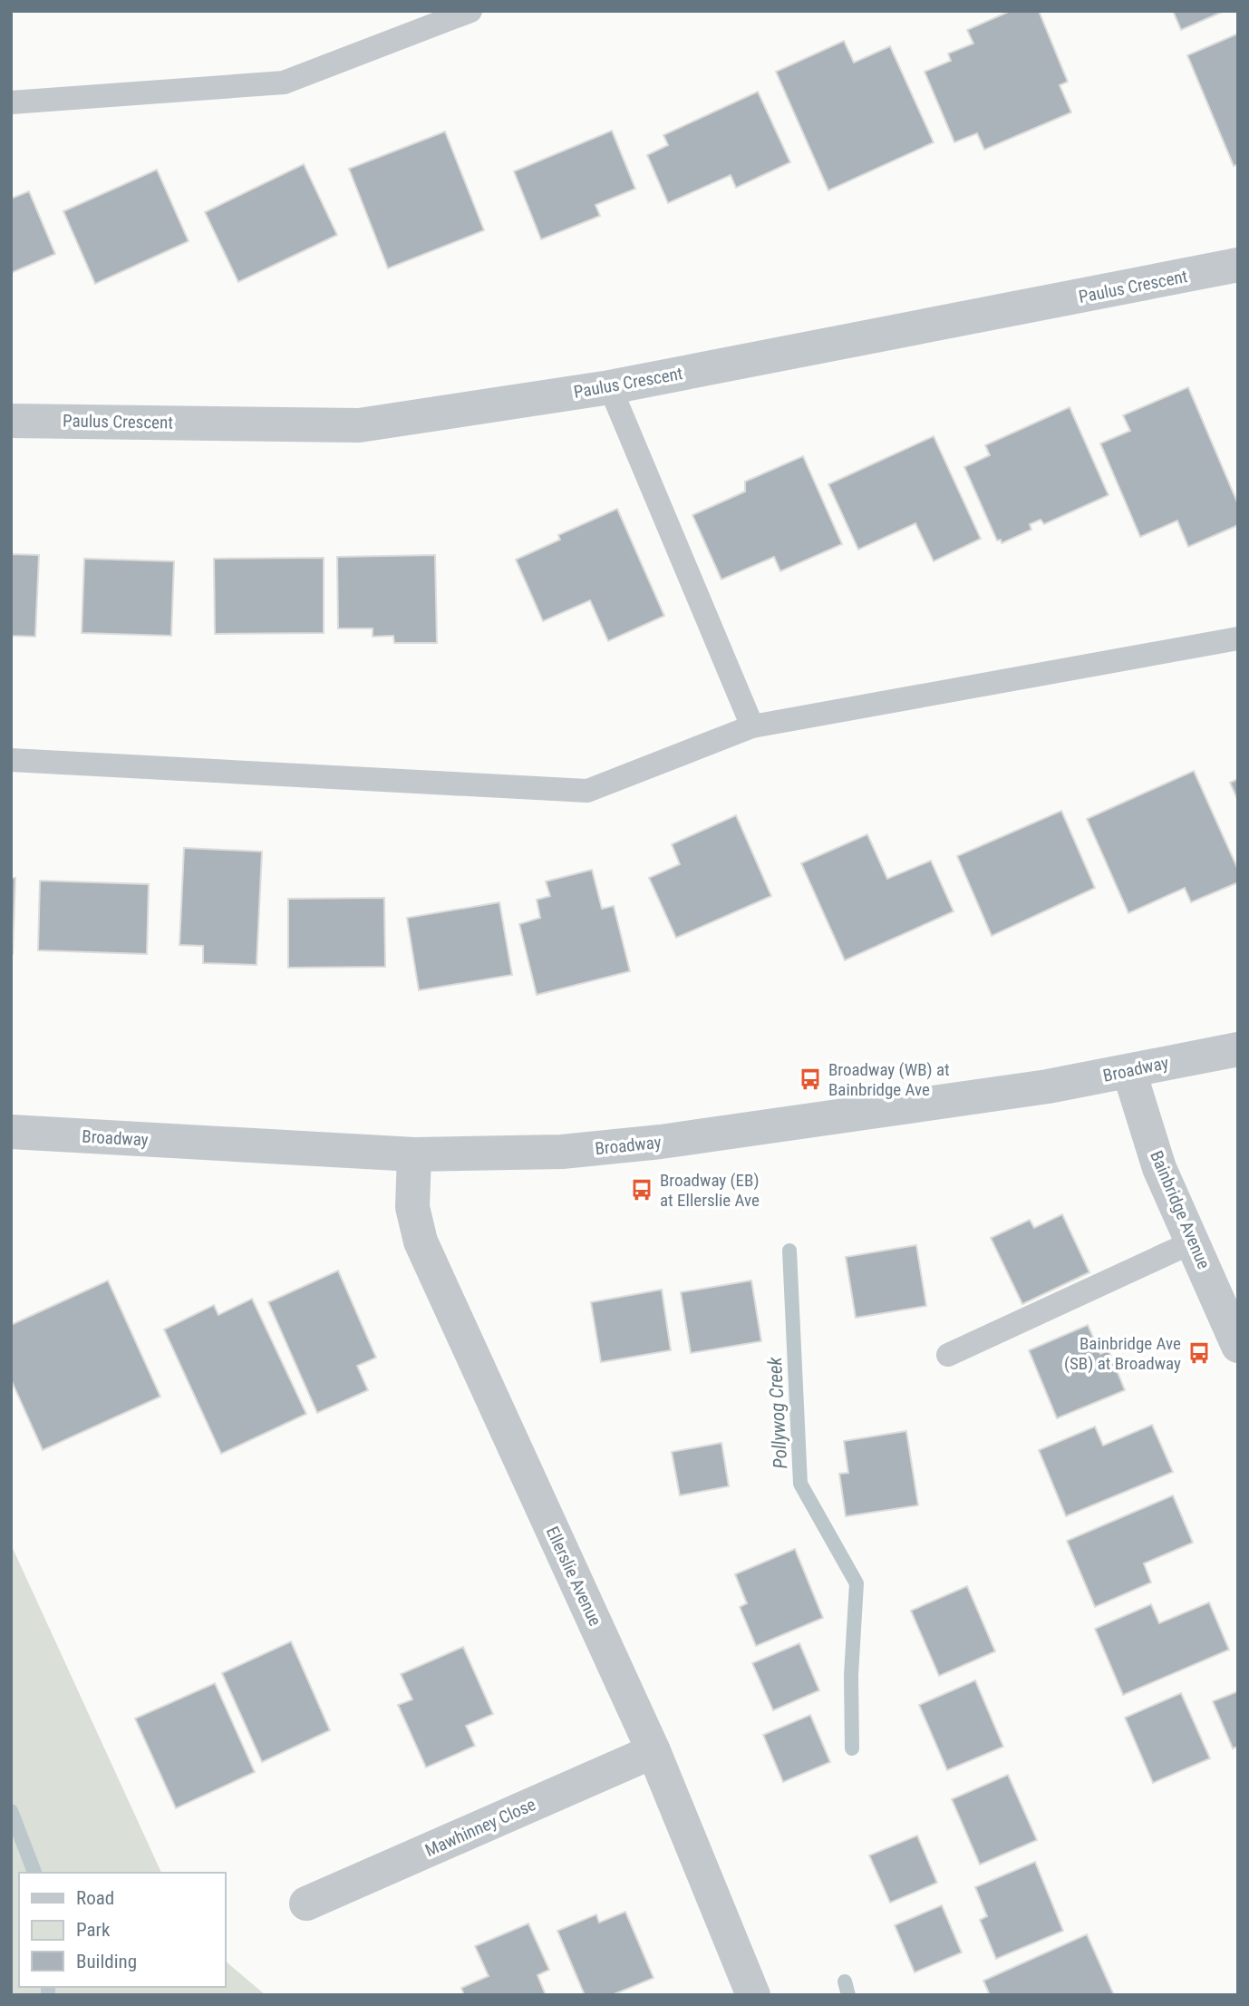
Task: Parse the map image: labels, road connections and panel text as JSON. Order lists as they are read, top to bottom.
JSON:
{
  "streets": {
    "street": [
      "Paulus Crescent",
      "Broadway",
      "Bainbridge Avenue",
      "Ellerslie Avenue",
      "Mawhinney Close"
    ]
  },
  "crossings": [
    ["Broadway", "Bainbridge Avenue"],
    ["Broadway", "Ellerslie Avenue"],
    ["Ellerslie Avenue", "Mawhinney Close"]
  ],
  "water": ["Pollywog Creek"],
  "places": {
    "bus stop": ["Broadway (WB) at Bainbridge Ave", "Broadway (EB) at Ellerslie Ave", "Bainbridge Ave (SB) at Broadway"]
  },
  "legend": ["Road", "Park", "Building"]
}
